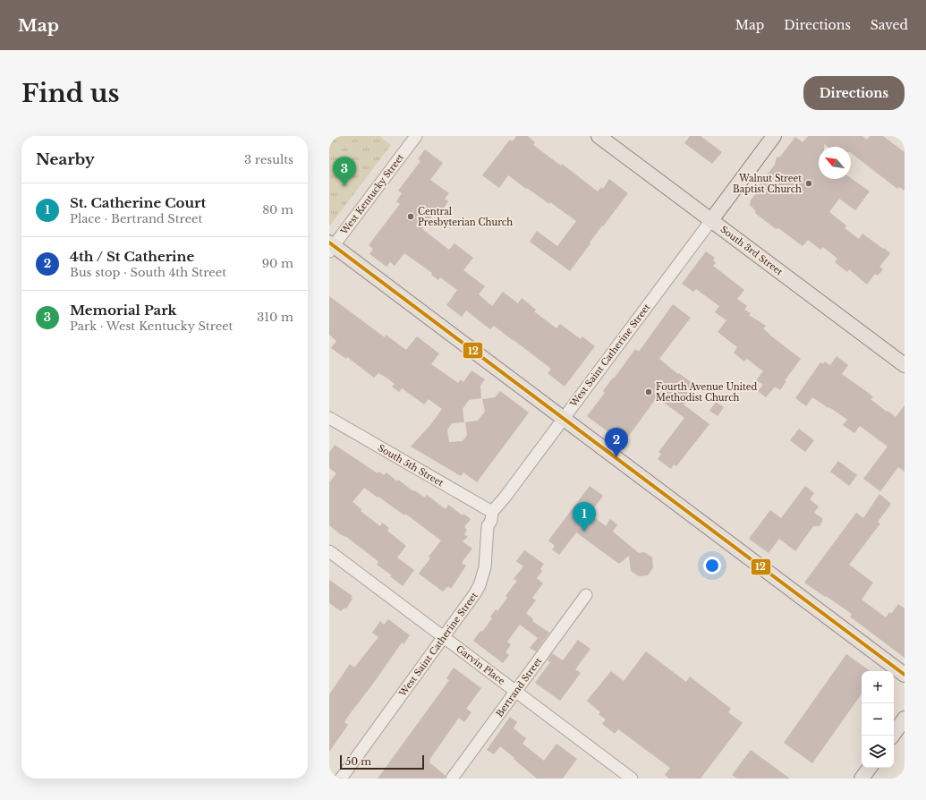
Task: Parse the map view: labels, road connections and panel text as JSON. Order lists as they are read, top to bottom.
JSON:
{
  "streets": {
    "main road": ["South 3rd Street", "West Saint Catherine Street"],
    "street": [
      "West Kentucky Street",
      "South 5th Street",
      "Garvin Place",
      "Bertrand Street"
    ]
  },
  "crossings": [
    ["South 3rd Street", "West Saint Catherine Street"],
    ["West Saint Catherine Street", "South 5th Street"],
    ["West Saint Catherine Street", "Garvin Place"],
    ["Garvin Place", "Bertrand Street"]
  ],
  "places": ["Walnut Street Baptist Church", "Central Presbyterian Church", "Fourth Avenue United Methodist Church"],
  "lines": ["transit line 12"],
  "scale_bar": "50 m",
  "north": "top left",
  "page": {
    "header": "Map",
    "nav": ["Map", "Directions", "Saved"],
    "buttons": "Directions",
    "title": "Find us",
    "heading": ["Nearby", "3 results"],
    "pins": ["3", "2", "1"],
    "list": [
      {
        "mark": "1",
        "name": "St. Catherine Court",
        "note": "Place · Bertrand Street",
        "value": "80 m"
      },
      {
        "mark": "2",
        "name": "4th / St Catherine",
        "note": "Bus stop · South 4th Street",
        "value": "90 m"
      },
      {
        "mark": "3",
        "name": "Memorial Park",
        "note": "Park · West Kentucky Street",
        "value": "310 m"
      }
    ],
    "map_buttons": ["+", "−"],
    "scale": "50 m"
  }
}
